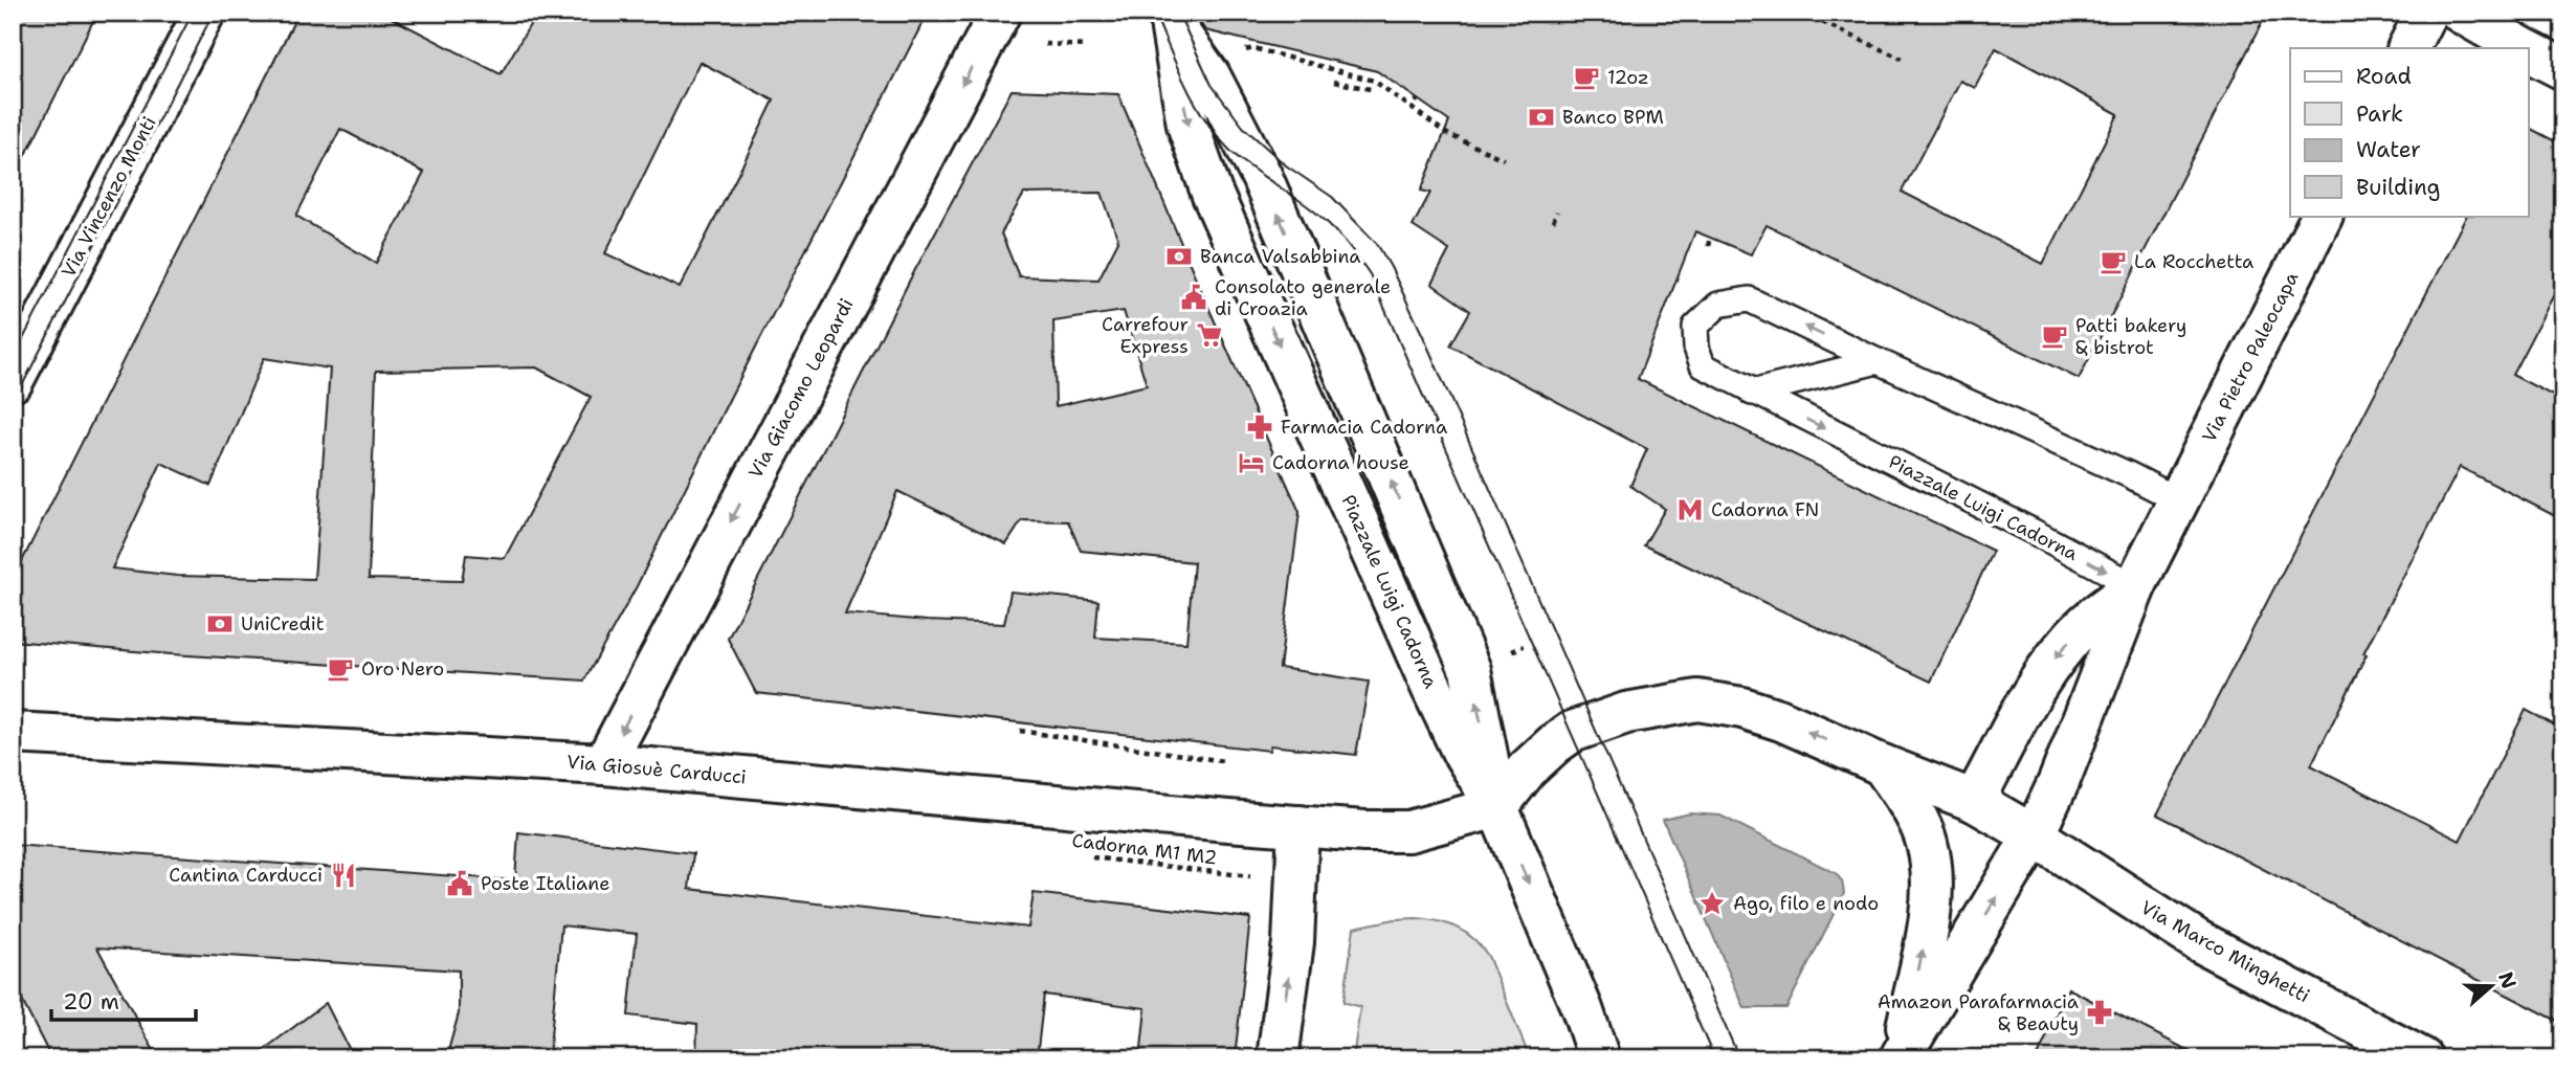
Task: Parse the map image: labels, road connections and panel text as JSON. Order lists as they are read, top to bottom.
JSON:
{
  "streets": {
    "street": [
      "Via Vincenzo Monti",
      "Via Pietro Paleocapa",
      "Via Giacomo Leopardi",
      "Piazzale Luigi Cadorna",
      "Via Giosuè Carducci",
      "Via Marco Minghetti"
    ],
    "path": ["Cadorna M1 M2"]
  },
  "crossings": [
    ["Via Pietro Paleocapa", "Piazzale Luigi Cadorna"],
    ["Via Giacomo Leopardi", "Via Giosuè Carducci"]
  ],
  "one_way": ["Via Giacomo Leopardi"],
  "places": {
    "cafe": [
      "12oz",
      "La Rocchetta",
      "Patti bakery & bistrot",
      "Oro Nero"
    ],
    "bank": ["Banco BPM", "Banca Valsabbina", "UniCredit"],
    "public building": ["Consolato generale di Croazia", "Poste Italiane"],
    "supermarket": ["Carrefour Express"],
    "pharmacy": ["Farmacia Cadorna", "Amazon Parafarmacia & Beauty"],
    "hotel": ["Cadorna house"],
    "metro station": ["Cadorna FN"],
    "restaurant": ["Cantina Carducci"],
    "place": ["Ago, filo e nodo"]
  },
  "legend": [
    "Road",
    "Park",
    "Water",
    "Building"
  ],
  "scale_bar": "20 m",
  "north": "right"
}
